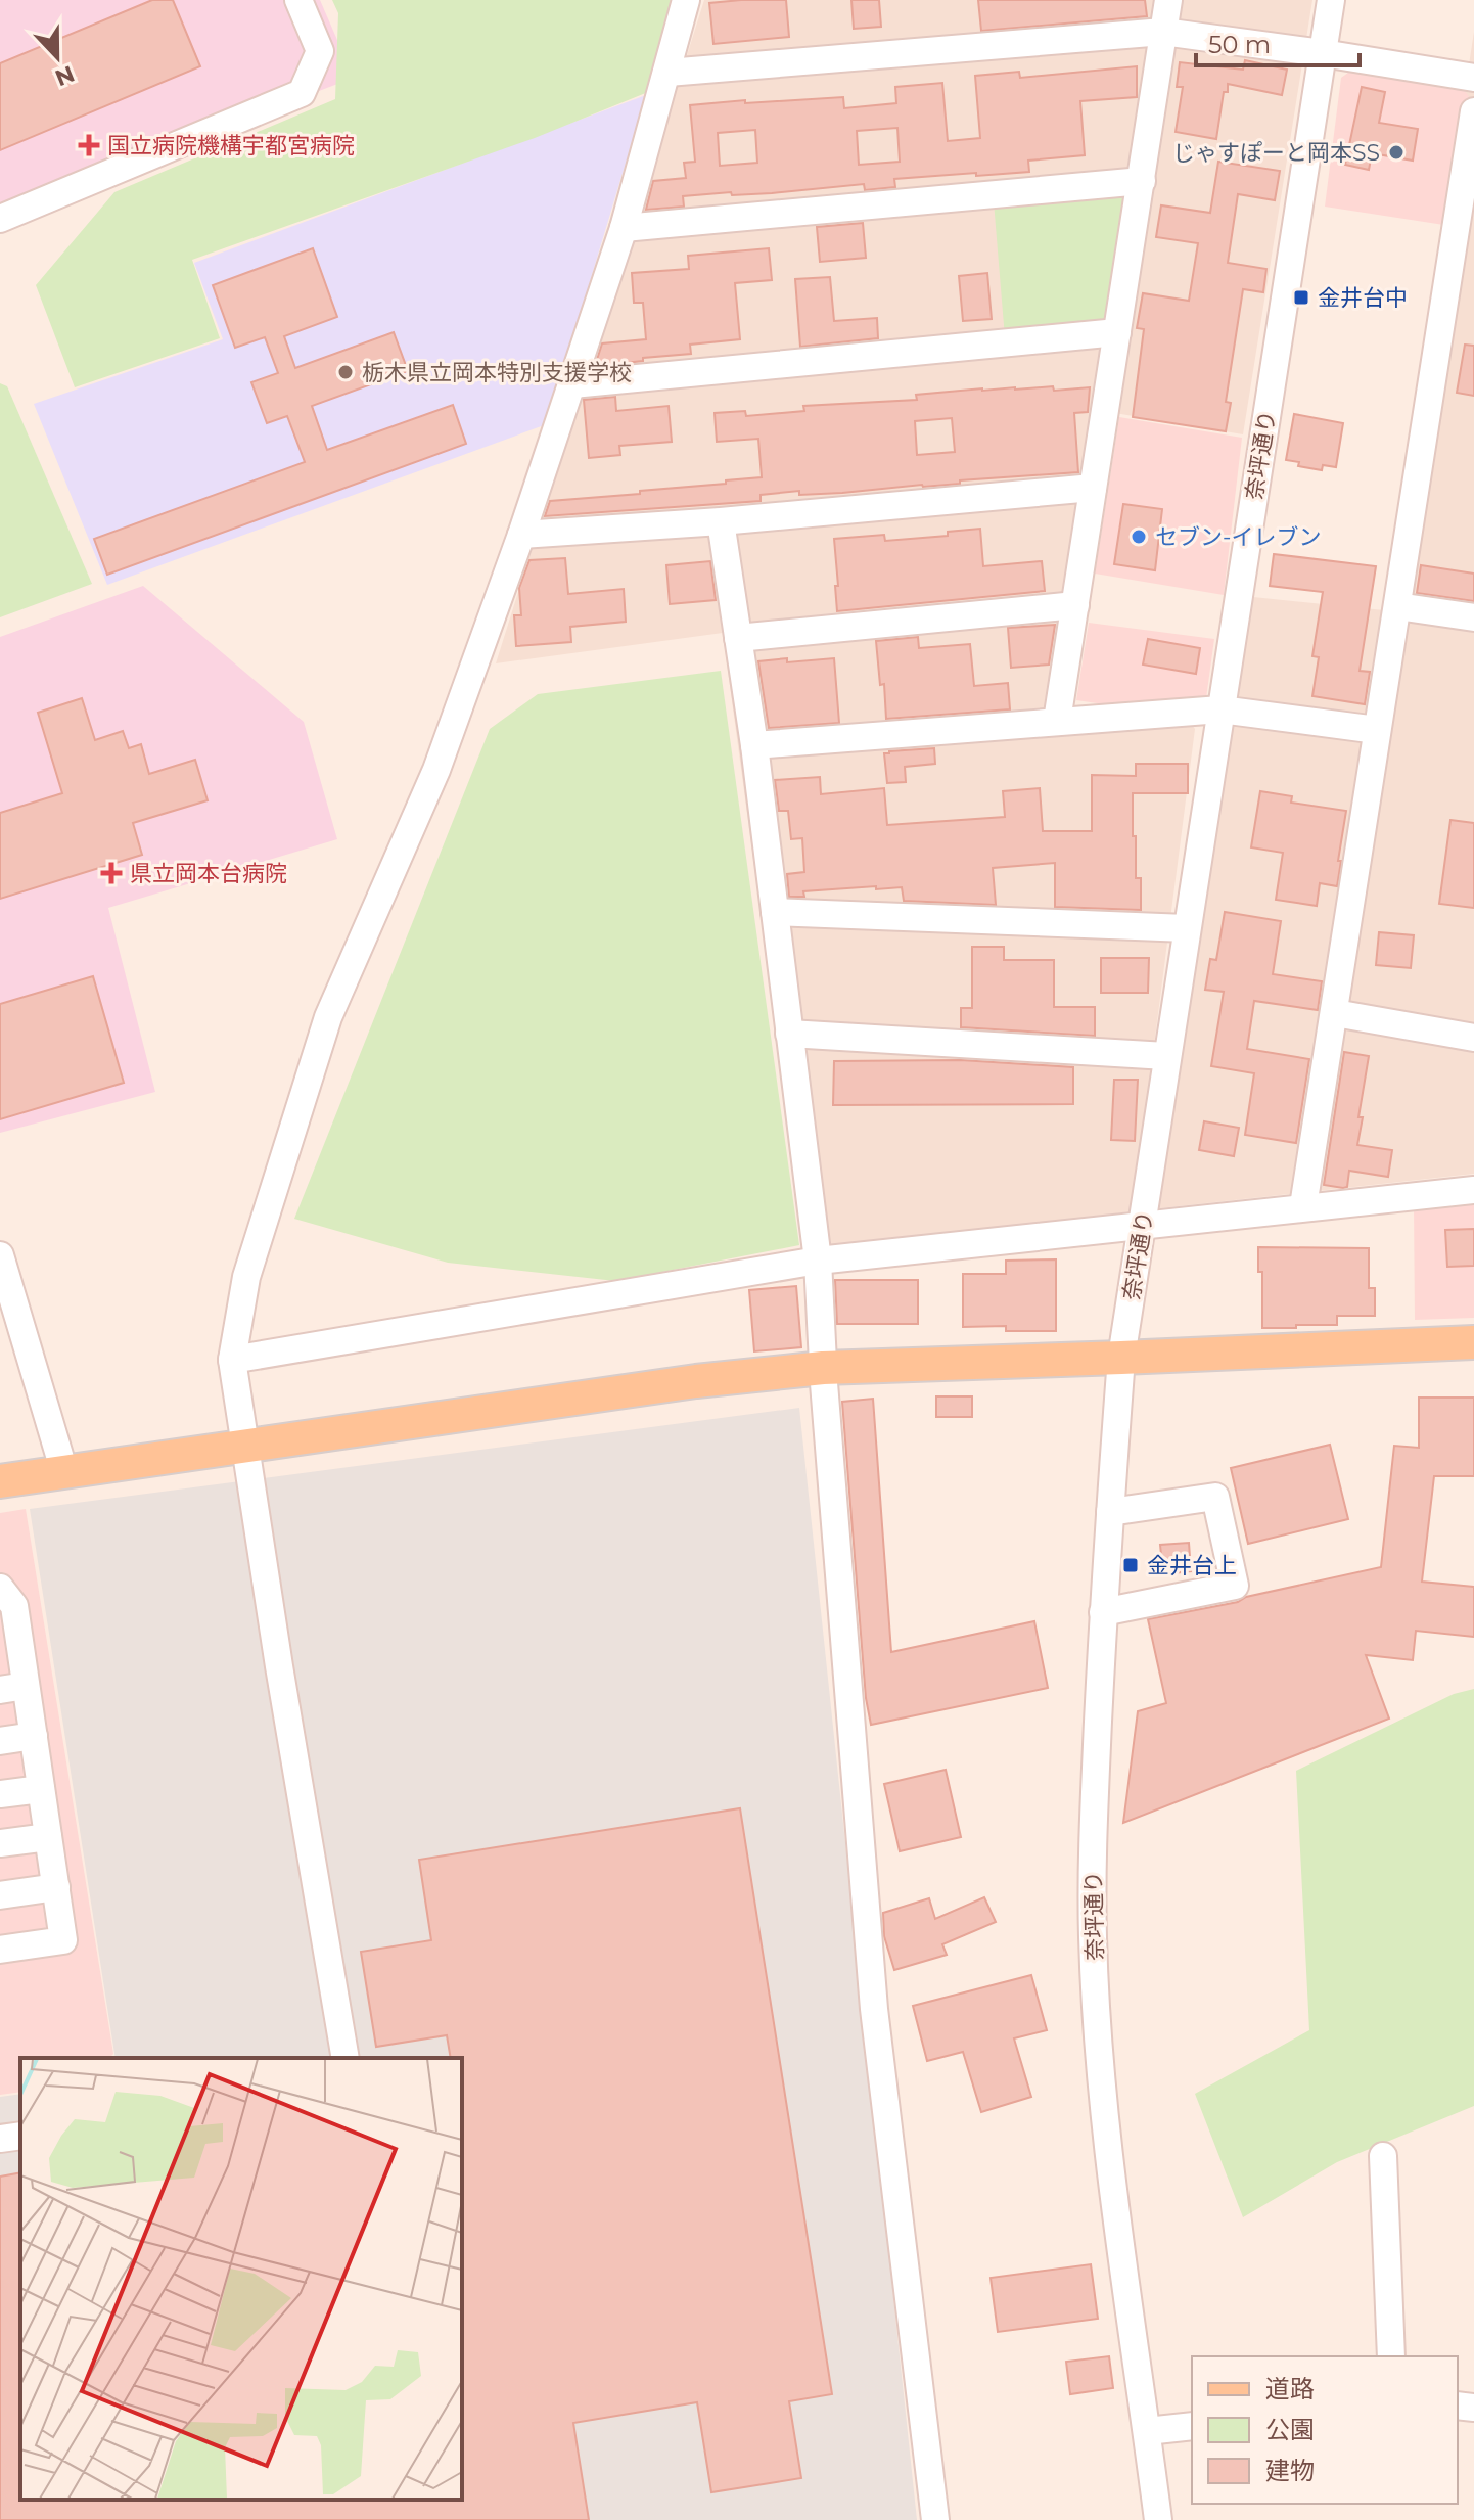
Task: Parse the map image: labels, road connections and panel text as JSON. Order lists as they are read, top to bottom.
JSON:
{
  "streets": {
    "street": ["奈坪通り"]
  },
  "places": {
    "health": ["国立病院機構宇都宮病院", "県立岡本台病院"],
    "other": ["じゃすぽーと岡本SS", "栃木県立岡本特別支援学校", "セブン-イレブン"],
    "transit": ["金井台中", "金井台上"]
  },
  "legend": ["道路", "公園", "建物"],
  "scale_bar": "50 m",
  "north": "bottom"
}
